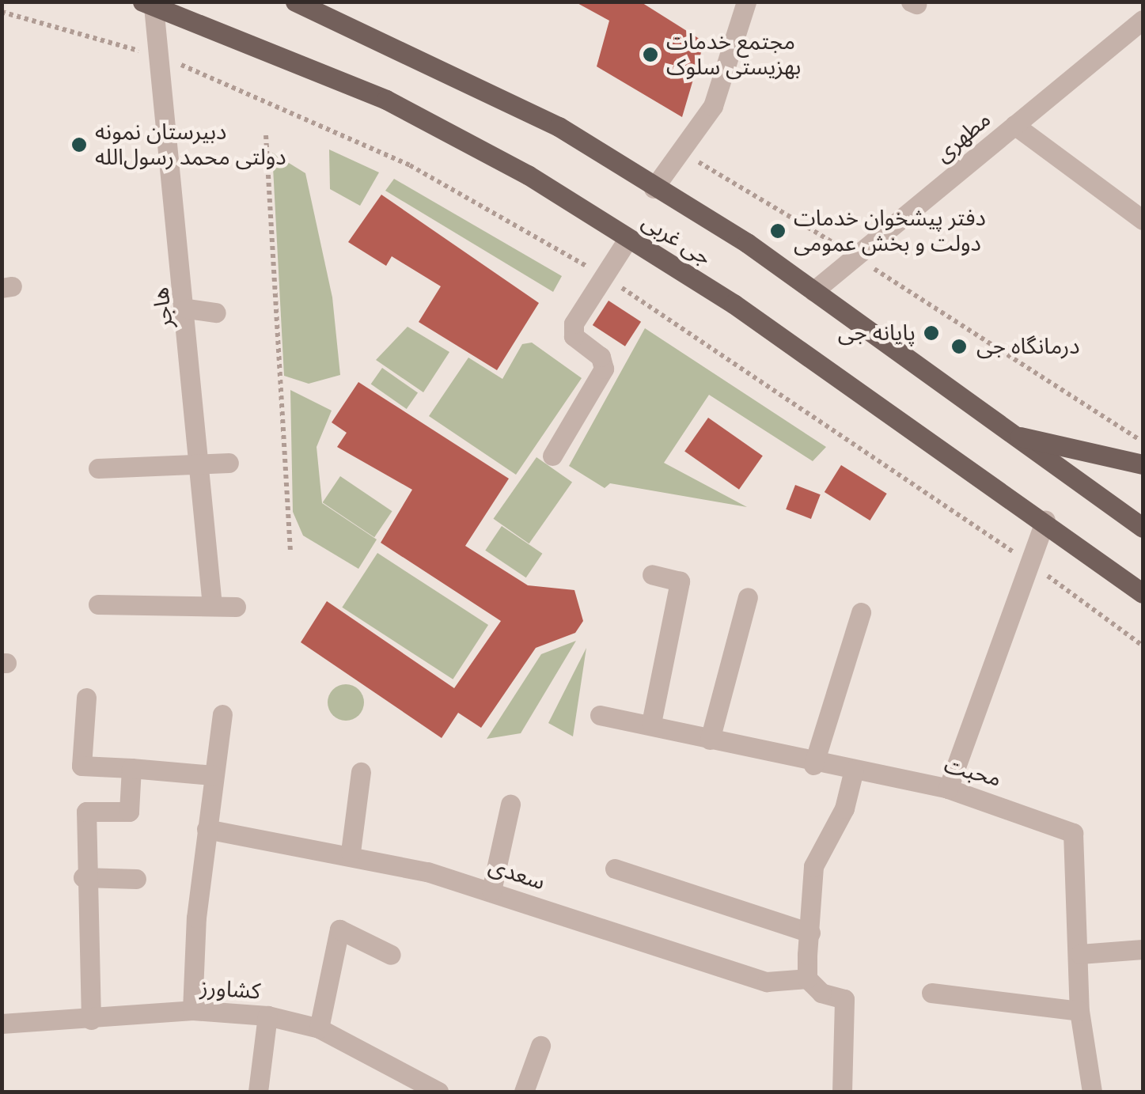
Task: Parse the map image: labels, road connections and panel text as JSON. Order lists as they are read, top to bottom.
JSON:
{
  "streets": {
    "main road": ["جی غربی"],
    "street": [
      "مطهری",
      "هاجر",
      "محبت",
      "سعدی",
      "کشاورز"
    ]
  },
  "crossings": [
    ["مطهری", "جی غربی"],
    ["جی غربی", "هاجر"]
  ],
  "places": [
    "مجتمع خدمات بهزیستی سلوک",
    "دبیرستان نمونه دولتی محمد رسول‌الله",
    "دفتر پیشخوان خدمات دولت و بخش عمومی",
    "پایانه جی",
    "درمانگاه جی"
  ]
}
